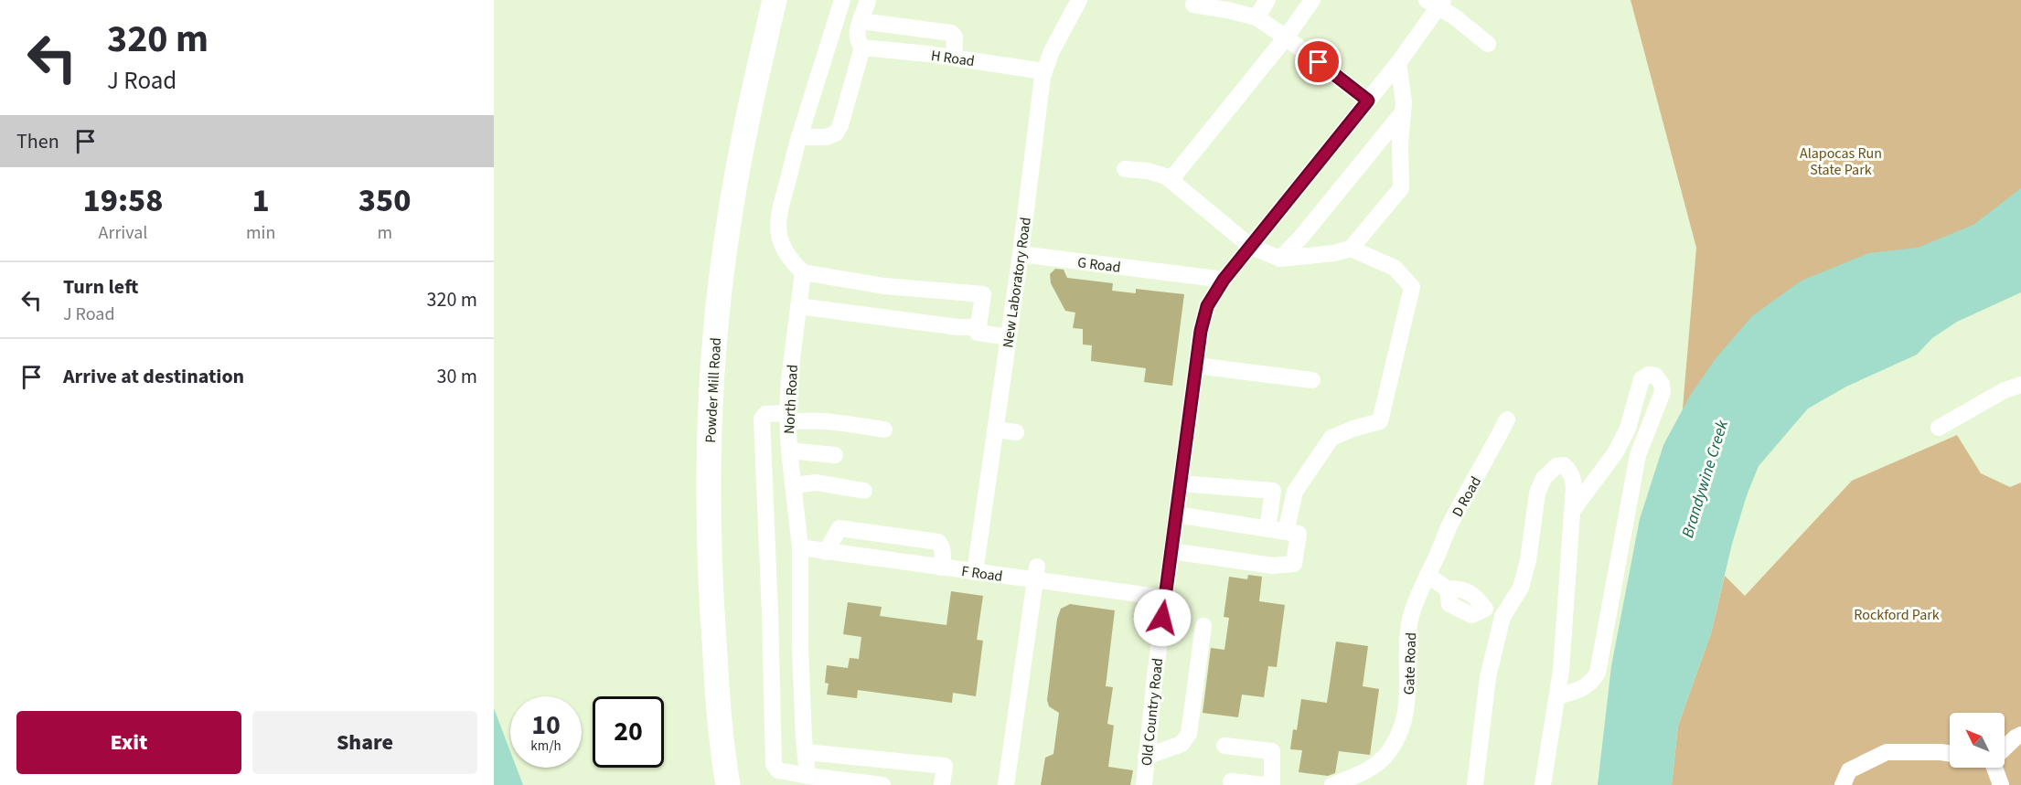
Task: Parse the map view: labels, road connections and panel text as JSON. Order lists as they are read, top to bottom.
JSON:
{
  "streets": {
    "highway": ["Powder Mill Road"],
    "street": [
      "H Road",
      "G Road",
      "New Laboratory Road",
      "North Road",
      "D Road",
      "F Road",
      "Gate Road",
      "Old Country Road"
    ]
  },
  "crossings": [
    ["H Road", "New Laboratory Road"],
    ["G Road", "New Laboratory Road"],
    ["G Road", "Old Country Road"],
    ["New Laboratory Road", "F Road"],
    ["North Road", "F Road"],
    ["D Road", "Gate Road"],
    ["F Road", "Old Country Road"]
  ],
  "water": ["Brandywine Creek"],
  "parks": ["Alapocas Run State Park", "Rockford Park"],
  "north": "top left",
  "page": {
    "turn": ["320 m", "J Road"],
    "then": "Then",
    "eta": [
      "19:58",
      "Arrival",
      "1",
      "min",
      "350",
      "m"
    ],
    "list": [
      {
        "name": "Turn left",
        "note": "J Road",
        "value": "320 m"
      },
      {
        "name": "Arrive at destination",
        "value": "30 m"
      }
    ],
    "speed": "10 km/h",
    "limit": "20",
    "buttons": ["Exit", "Share"]
  }
}
